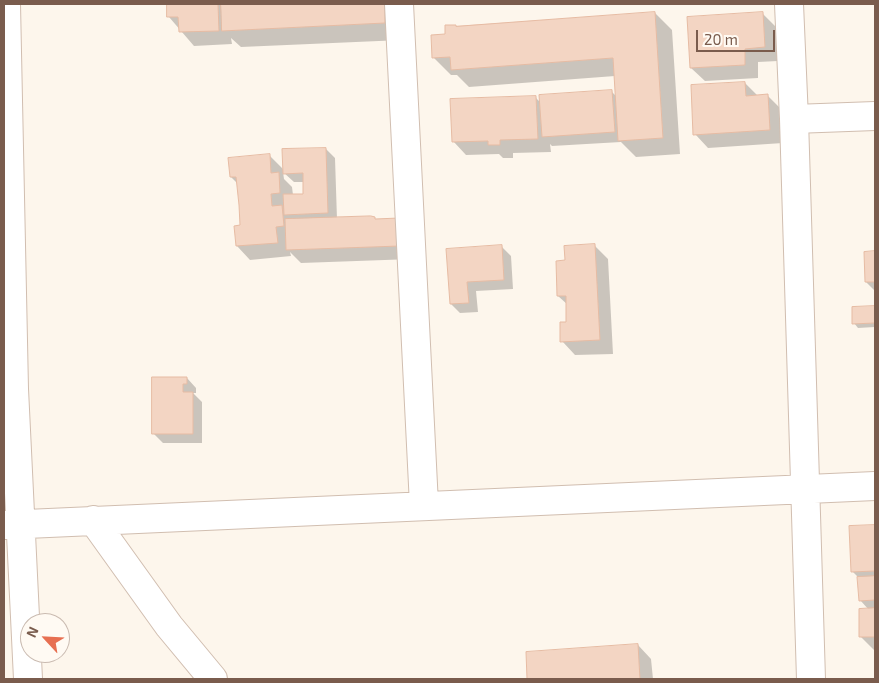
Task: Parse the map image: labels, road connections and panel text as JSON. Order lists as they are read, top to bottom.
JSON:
{
  "scale_bar": "20 m",
  "north": "top left"
}
